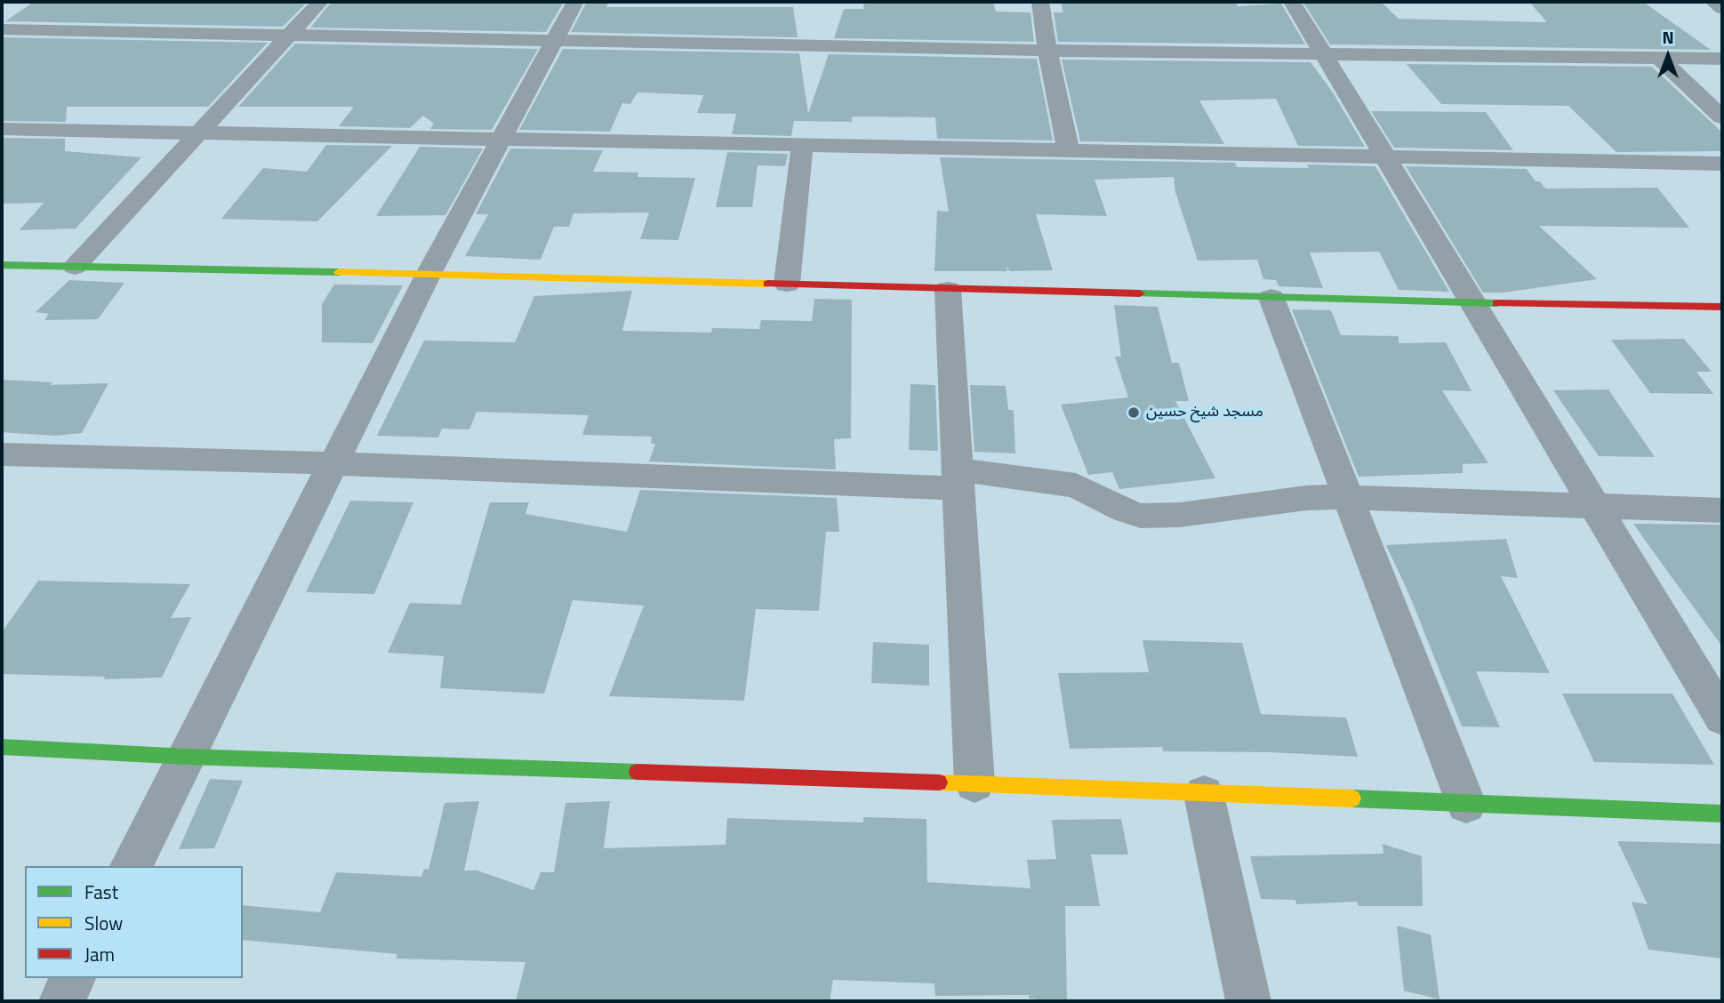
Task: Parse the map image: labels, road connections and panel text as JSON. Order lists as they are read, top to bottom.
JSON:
{
  "places": ["مسجد شيخ حسين"],
  "legend": ["Fast", "Slow", "Jam"],
  "north": "top"
}
